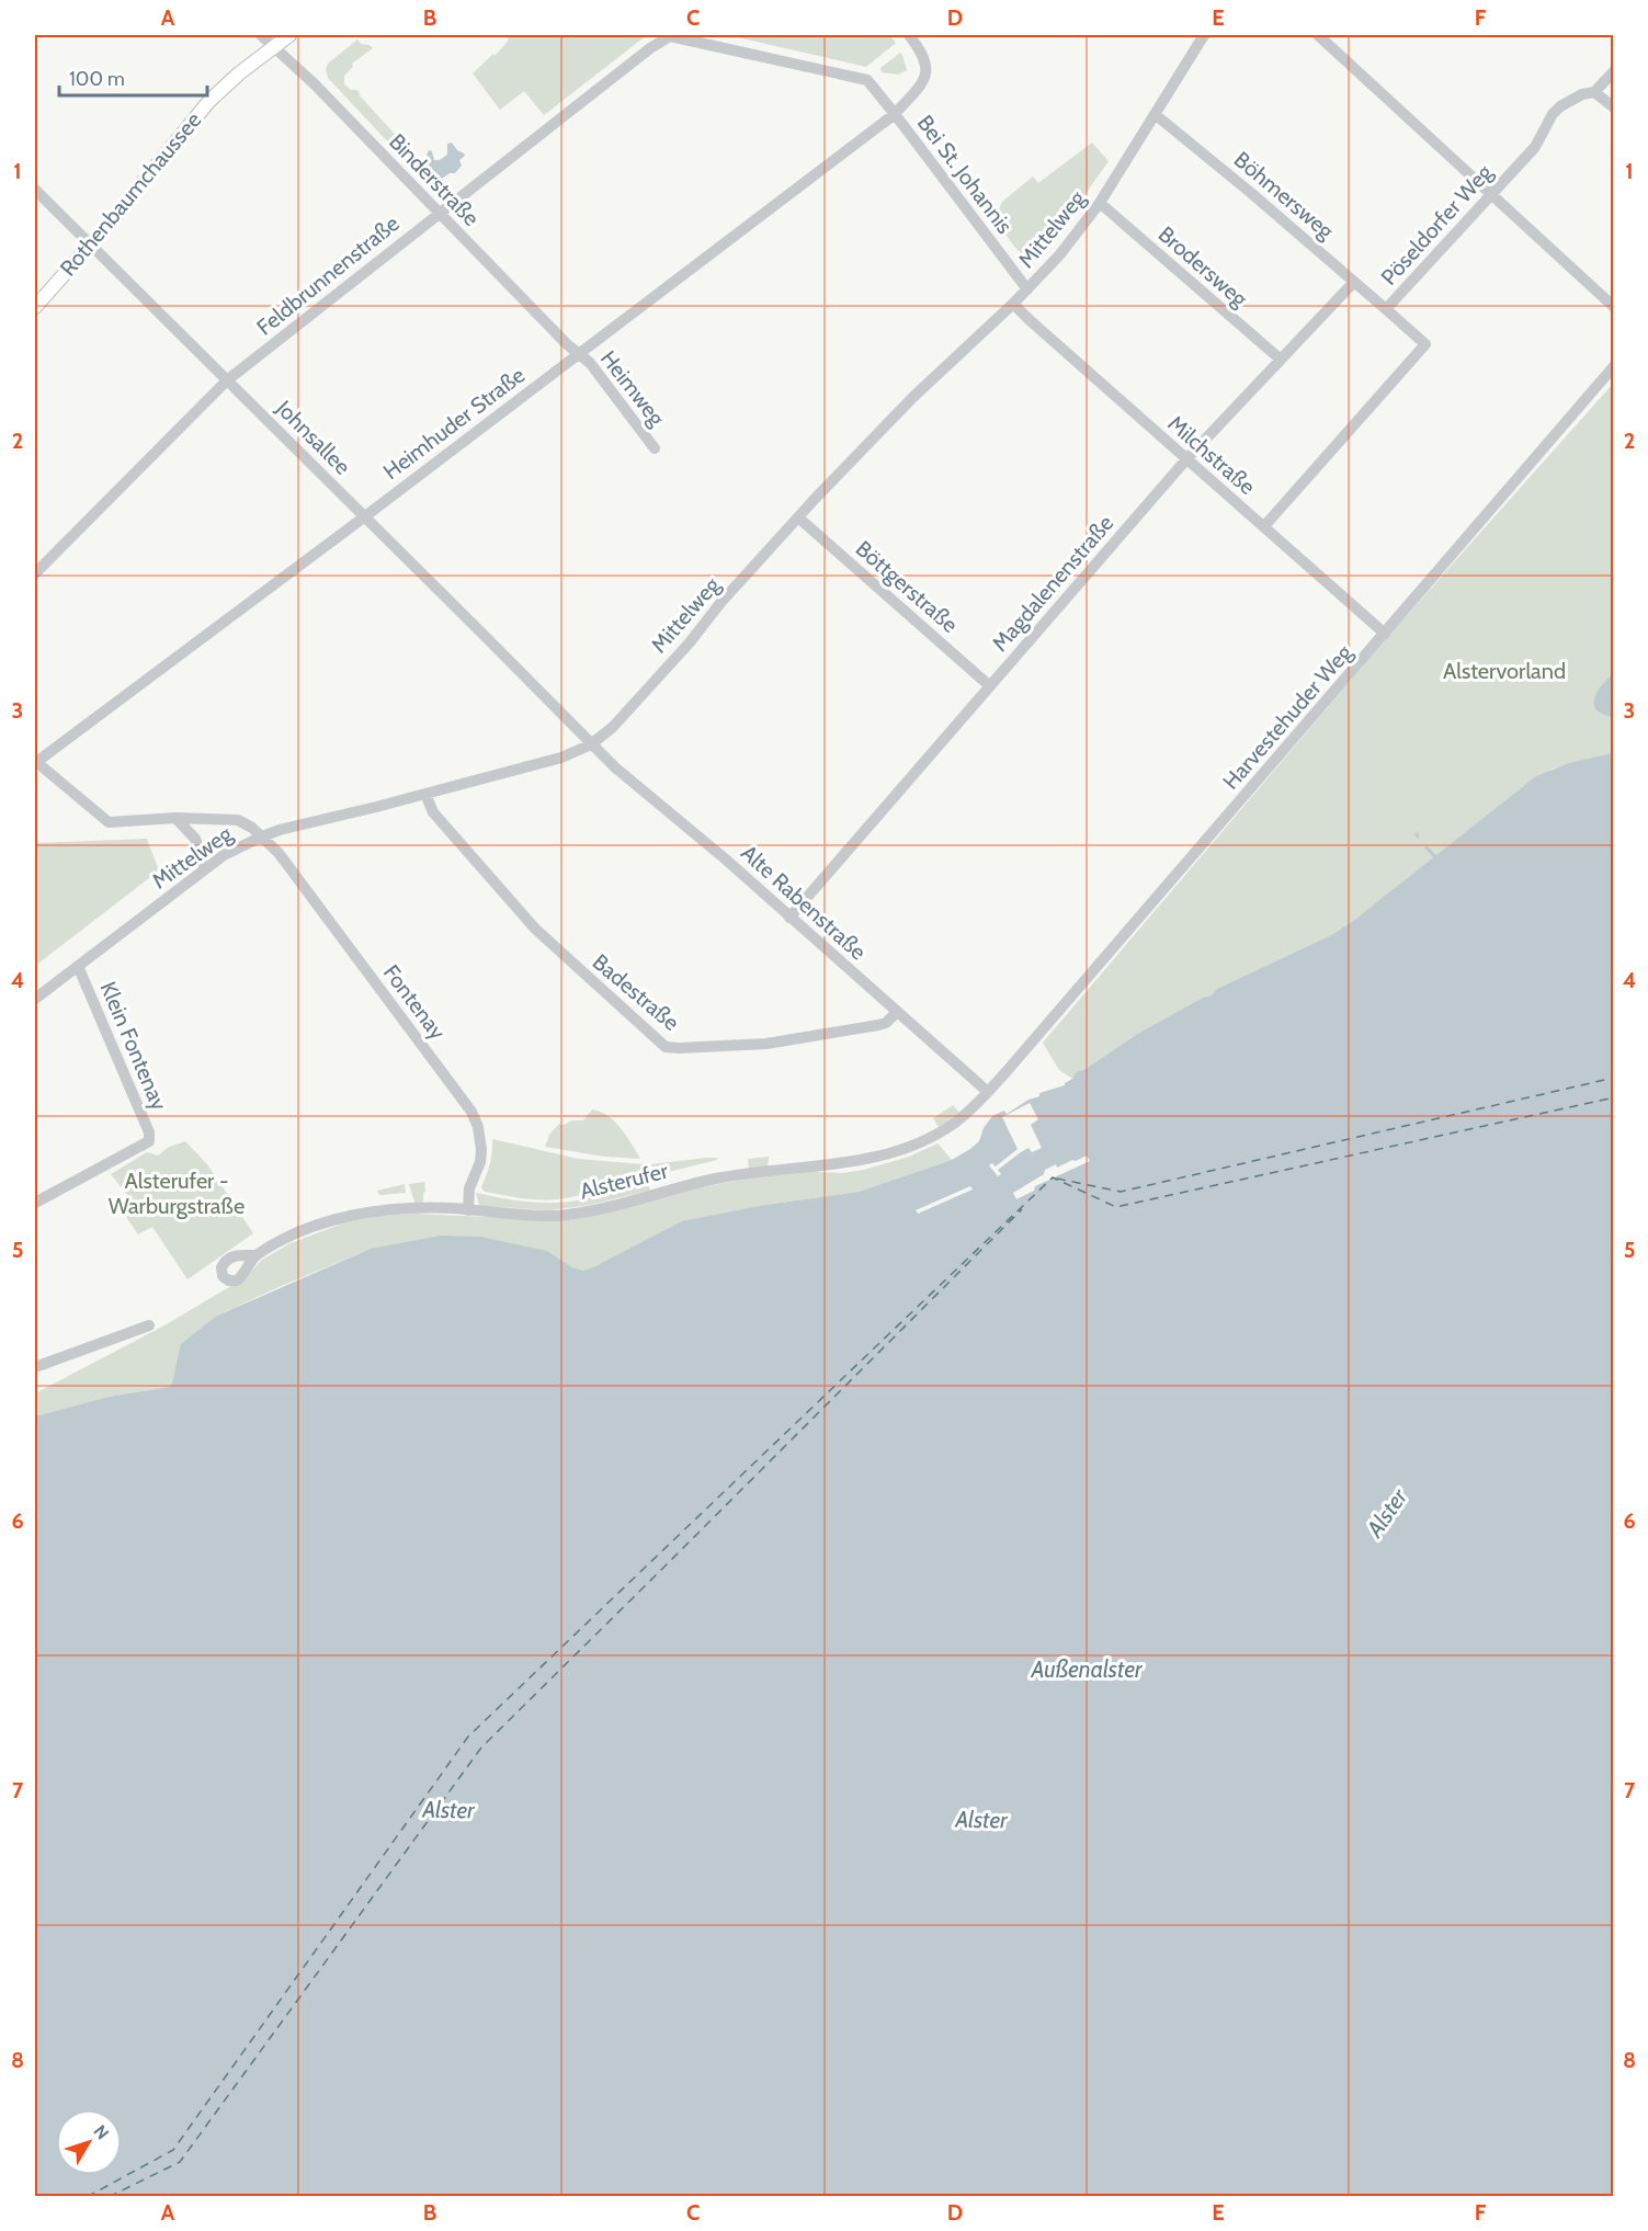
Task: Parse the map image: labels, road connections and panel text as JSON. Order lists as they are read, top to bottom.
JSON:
{
  "streets": {
    "main road": ["Rothenbaumchaussee"],
    "street": [
      "Bei St. Johannis",
      "Binderstraße",
      "Böhmersweg",
      "Pöseldorfer Weg",
      "Mittelweg",
      "Brodersweg",
      "Feldbrunnenstraße",
      "Heimweg",
      "Heimhuder Straße",
      "Johnsallee",
      "Milchstraße",
      "Magdalenenstraße",
      "Böttgerstraße",
      "Harvestehuder Weg",
      "Alte Rabenstraße",
      "Badestraße",
      "Fontenay",
      "Klein Fontenay",
      "Alsterufer"
    ]
  },
  "crossings": [
    ["Bei St. Johannis", "Mittelweg"],
    ["Bei St. Johannis", "Feldbrunnenstraße"],
    ["Bei St. Johannis", "Heimhuder Straße"],
    ["Binderstraße", "Rothenbaumchaussee"],
    ["Binderstraße", "Feldbrunnenstraße"],
    ["Binderstraße", "Heimweg"],
    ["Binderstraße", "Heimhuder Straße"],
    ["Rothenbaumchaussee", "Johnsallee"],
    ["Böhmersweg", "Pöseldorfer Weg"],
    ["Böhmersweg", "Mittelweg"],
    ["Böhmersweg", "Magdalenenstraße"],
    ["Pöseldorfer Weg", "Milchstraße"],
    ["Mittelweg", "Brodersweg"],
    ["Mittelweg", "Johnsallee"],
    ["Mittelweg", "Milchstraße"],
    ["Mittelweg", "Böttgerstraße"],
    ["Mittelweg", "Alte Rabenstraße"],
    ["Mittelweg", "Badestraße"],
    ["Mittelweg", "Fontenay"],
    ["Mittelweg", "Klein Fontenay"],
    ["Brodersweg", "Magdalenenstraße"],
    ["Feldbrunnenstraße", "Johnsallee"],
    ["Heimweg", "Heimhuder Straße"],
    ["Heimhuder Straße", "Johnsallee"],
    ["Heimhuder Straße", "Fontenay"],
    ["Johnsallee", "Alte Rabenstraße"],
    ["Milchstraße", "Magdalenenstraße"],
    ["Milchstraße", "Harvestehuder Weg"],
    ["Magdalenenstraße", "Böttgerstraße"],
    ["Magdalenenstraße", "Alte Rabenstraße"],
    ["Harvestehuder Weg", "Alte Rabenstraße"],
    ["Harvestehuder Weg", "Alsterufer"],
    ["Alte Rabenstraße", "Badestraße"],
    ["Alte Rabenstraße", "Alsterufer"],
    ["Fontenay", "Alsterufer"]
  ],
  "water": ["Alster", "Außenalster"],
  "parks": ["Alstervorland", "Alsterufer - Warburgstraße"],
  "scale_bar": "100 m",
  "north": "top right",
  "grid": {
    "columns": [
      "A",
      "B",
      "C",
      "D",
      "E",
      "F"
    ],
    "rows": [
      "1",
      "2",
      "3",
      "4",
      "5",
      "6",
      "7",
      "8"
    ]
  }
}
